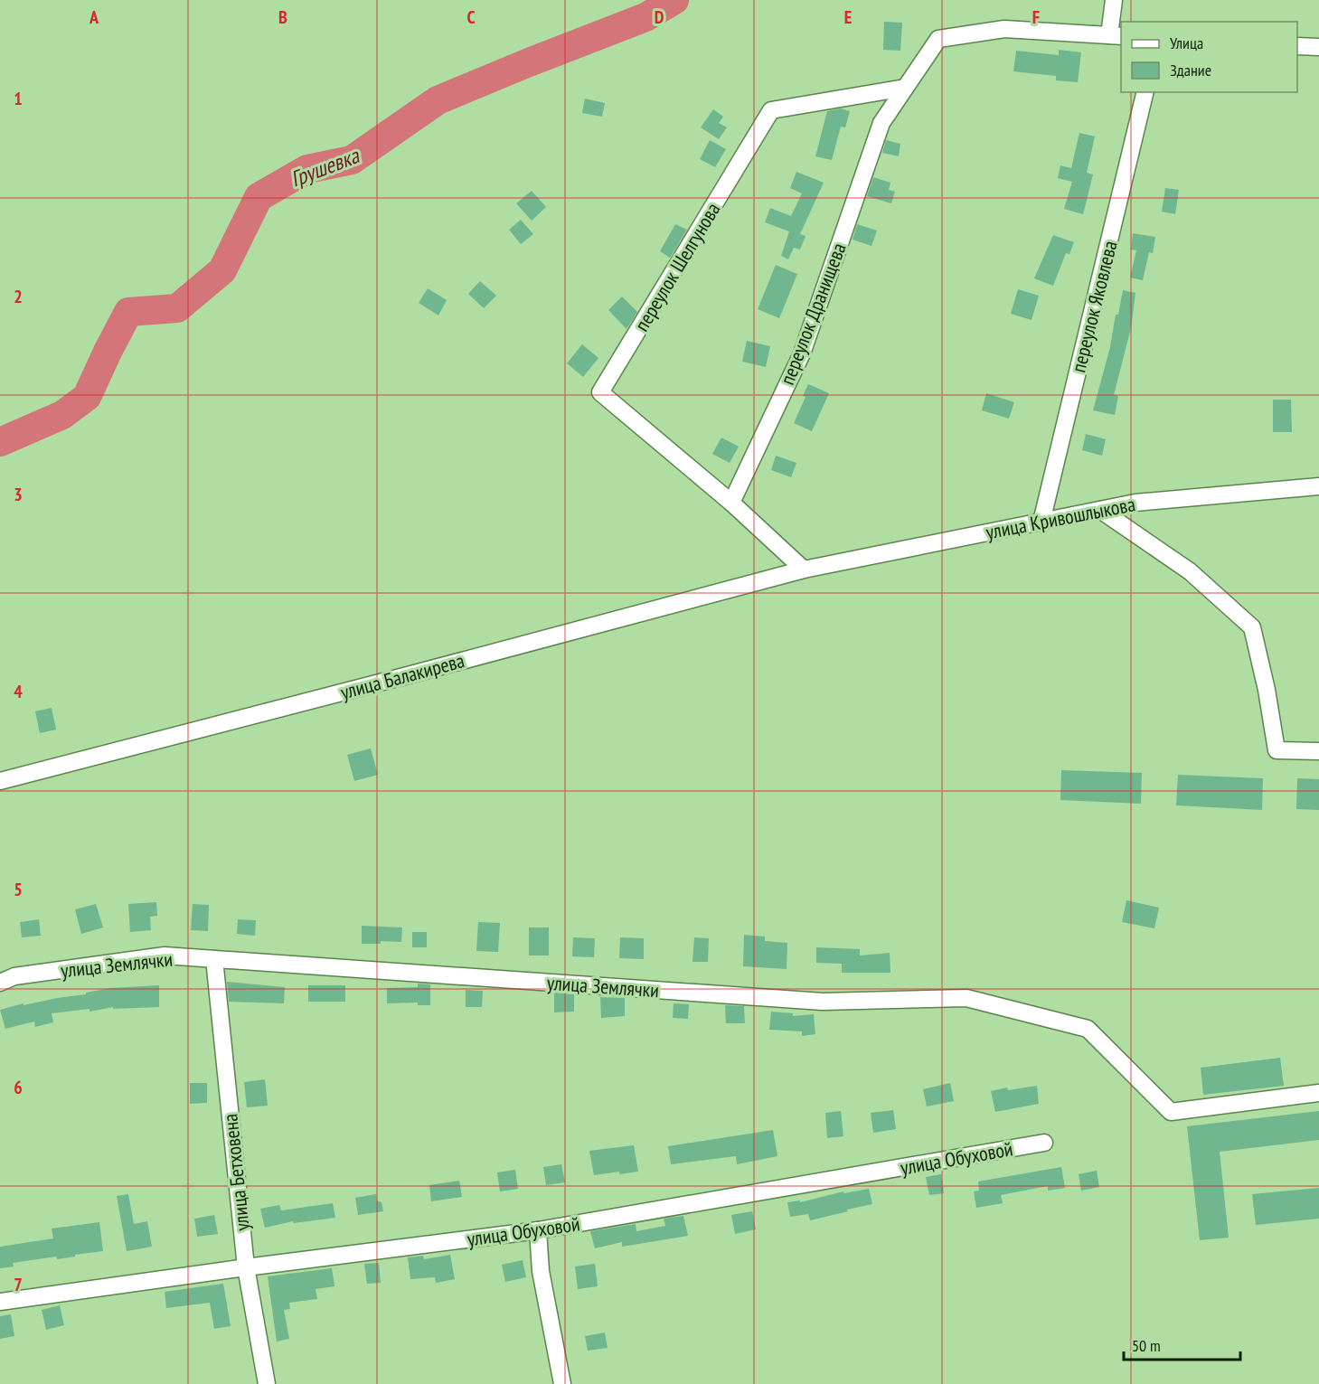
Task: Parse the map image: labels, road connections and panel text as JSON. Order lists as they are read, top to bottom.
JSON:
{
  "streets": {
    "street": [
      "переулок Шелгунова",
      "переулок Яковлева",
      "переулок Дранищева",
      "улица Кривошлыкова",
      "улица Балакирева",
      "улица Землячки",
      "улица Обуховой",
      "улица Бетховена"
    ]
  },
  "crossings": [
    ["переулок Шелгунова", "переулок Дранищева"],
    ["переулок Яковлева", "улица Кривошлыкова"],
    ["улица Кривошлыкова", "улица Балакирева"],
    ["улица Землячки", "улица Бетховена"],
    ["улица Обуховой", "улица Бетховена"]
  ],
  "water": ["Грушевка"],
  "legend": ["Улица", "Здание"],
  "scale_bar": "50 m",
  "grid": {
    "columns": [
      "A",
      "B",
      "C",
      "D",
      "E",
      "F"
    ],
    "rows": [
      "1",
      "2",
      "3",
      "4",
      "5",
      "6",
      "7"
    ]
  }
}
